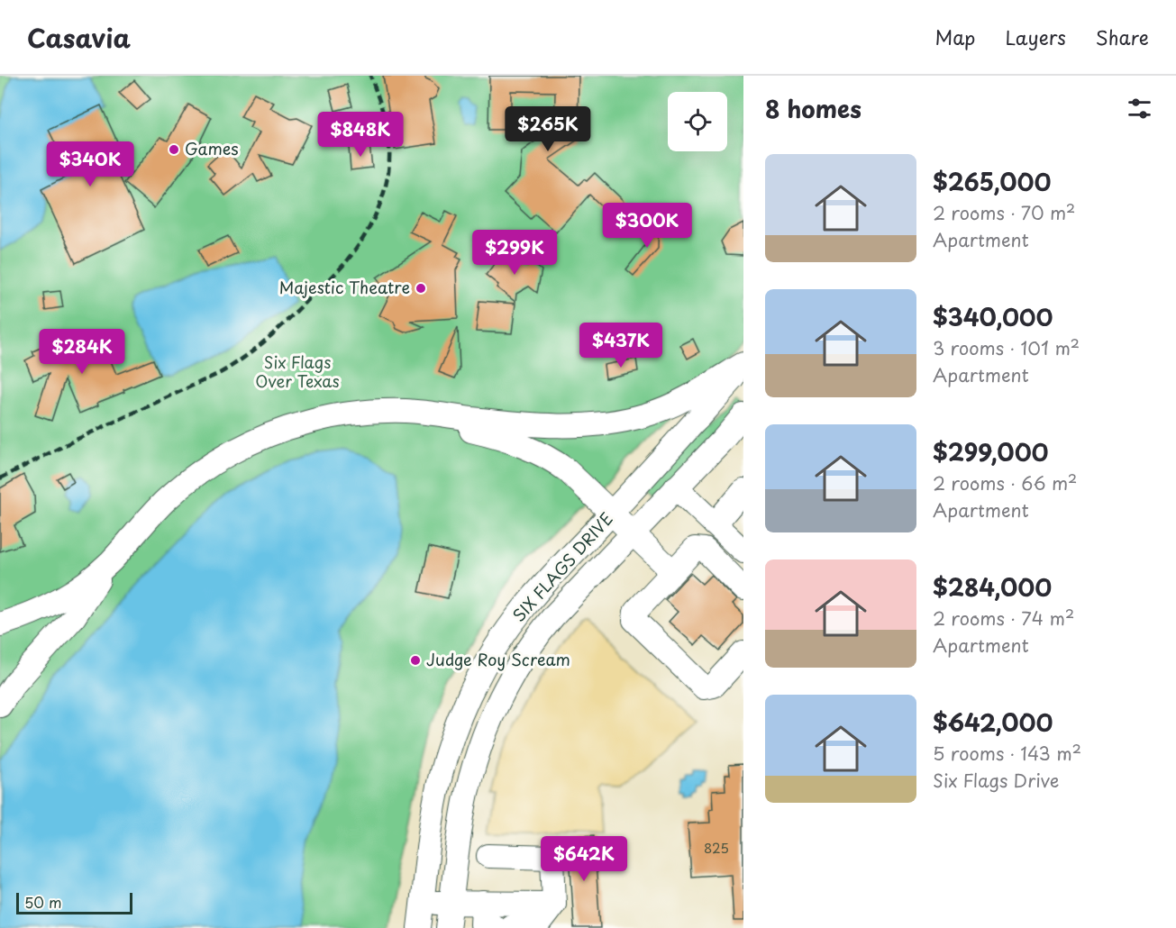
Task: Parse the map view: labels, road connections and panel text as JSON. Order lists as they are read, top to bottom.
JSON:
{
  "streets": {
    "street": ["SIX FLAGS DRIVE"]
  },
  "parks": ["Six Flags Over Texas"],
  "places": ["Games", "Majestic Theatre", "Judge Roy Scream"],
  "house_numbers": ["825"],
  "scale_bar": "50 m",
  "page": {
    "header": "Casavia",
    "nav": ["Map", "Layers", "Share"],
    "heading": "8 homes",
    "price": [
      "$265K",
      "$848K",
      "$340K",
      "$300K",
      "$299K",
      "$437K",
      "$284K",
      "$642K"
    ],
    "list": [
      {
        "name": "$265,000",
        "note": "2 rooms · 70 m² · Apartment"
      },
      {
        "name": "$340,000",
        "note": "3 rooms · 101 m² · Apartment"
      },
      {
        "name": "$299,000",
        "note": "2 rooms · 66 m² · Apartment"
      },
      {
        "name": "$284,000",
        "note": "2 rooms · 74 m² · Apartment"
      },
      {
        "name": "$642,000",
        "note": "5 rooms · 143 m² · Six Flags Drive"
      }
    ],
    "scale": "50 m"
  }
}
